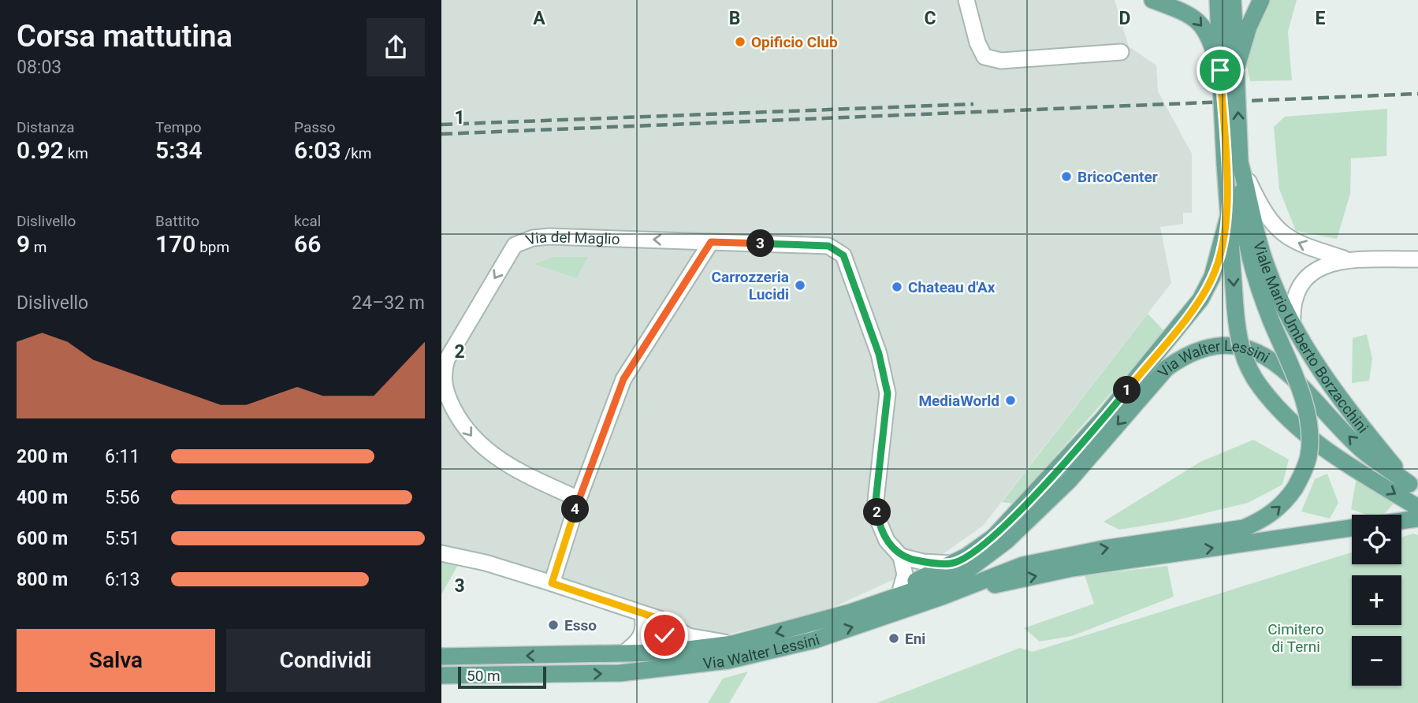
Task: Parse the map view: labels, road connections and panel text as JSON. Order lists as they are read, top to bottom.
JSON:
{
  "streets": {
    "main road": ["Viale Mario Umberto Borzacchini", "Via Walter Lessini"],
    "street": ["Via del Maglio"]
  },
  "crossings": [
    ["Viale Mario Umberto Borzacchini", "Via Walter Lessini"]
  ],
  "parks": ["Cimitero di Terni"],
  "places": [
    "Opificio Club",
    "BricoCenter",
    "Carrozzeria Lucidi",
    "Chateau d'Ax",
    "MediaWorld",
    "Esso",
    "Eni"
  ],
  "scale_bar": "50 m",
  "page": {
    "heading": ["Corsa mattutina", "08:03"],
    "stats": [
      ["Distanza", "0.92 km"],
      ["Tempo", "5:34"],
      ["Passo", "6:03 /km"],
      ["Dislivello", "9 m"],
      ["Battito", "170 bpm"],
      ["kcal", "66"]
    ],
    "pins": [
      "3",
      "1",
      "4",
      "2"
    ],
    "chart": ["Dislivello", "24–32 m"],
    "list": [
      {
        "name": "200 m",
        "note": "6:11"
      },
      {
        "name": "400 m",
        "note": "5:56"
      },
      {
        "name": "600 m",
        "note": "5:51"
      },
      {
        "name": "800 m",
        "note": "6:13"
      }
    ],
    "map_buttons": ["+", "−"],
    "buttons": ["Salva", "Condividi"],
    "scale": "50 m"
  },
  "grid": {
    "columns": [
      "A",
      "B",
      "C",
      "D",
      "E"
    ],
    "rows": ["1", "2", "3"]
  }
}
